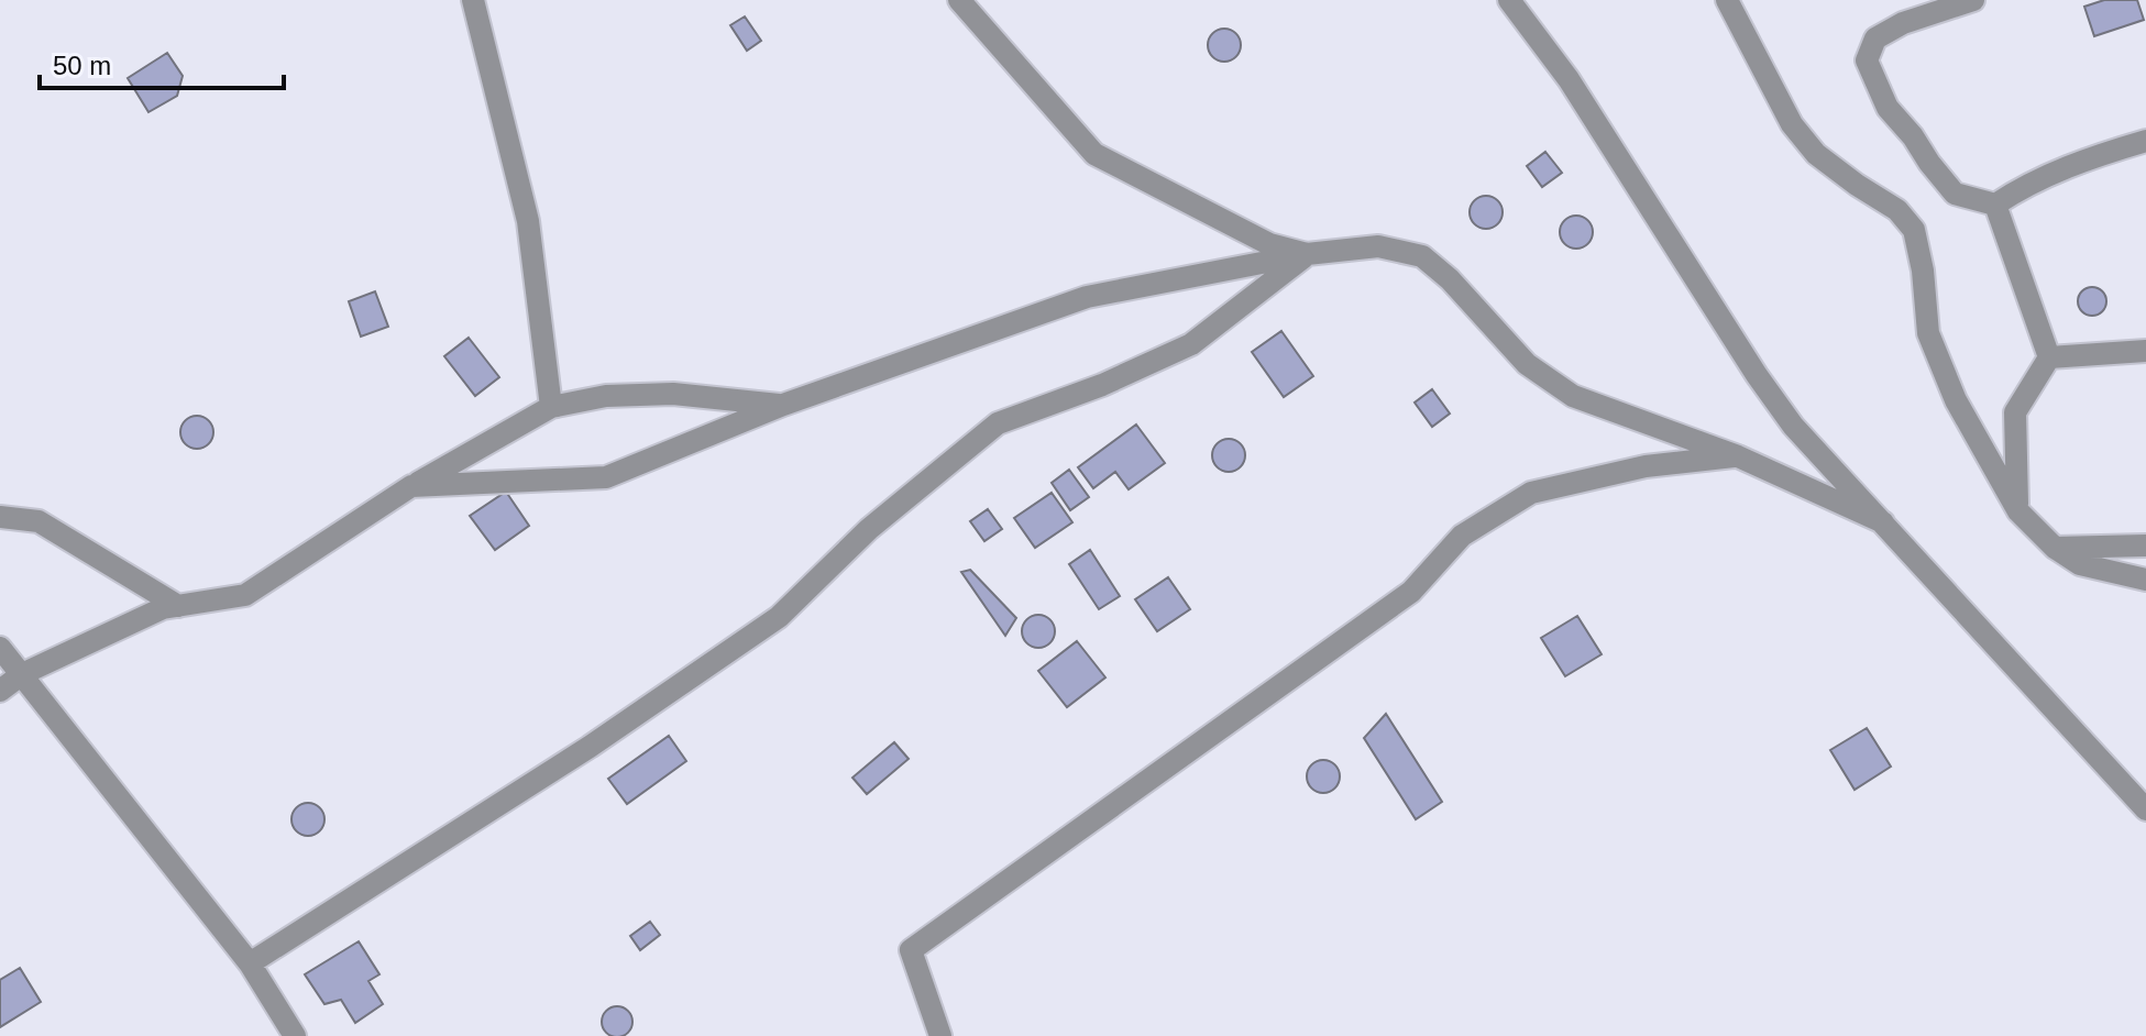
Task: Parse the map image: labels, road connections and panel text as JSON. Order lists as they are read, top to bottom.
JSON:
{
  "scale_bar": "50 m"
}
